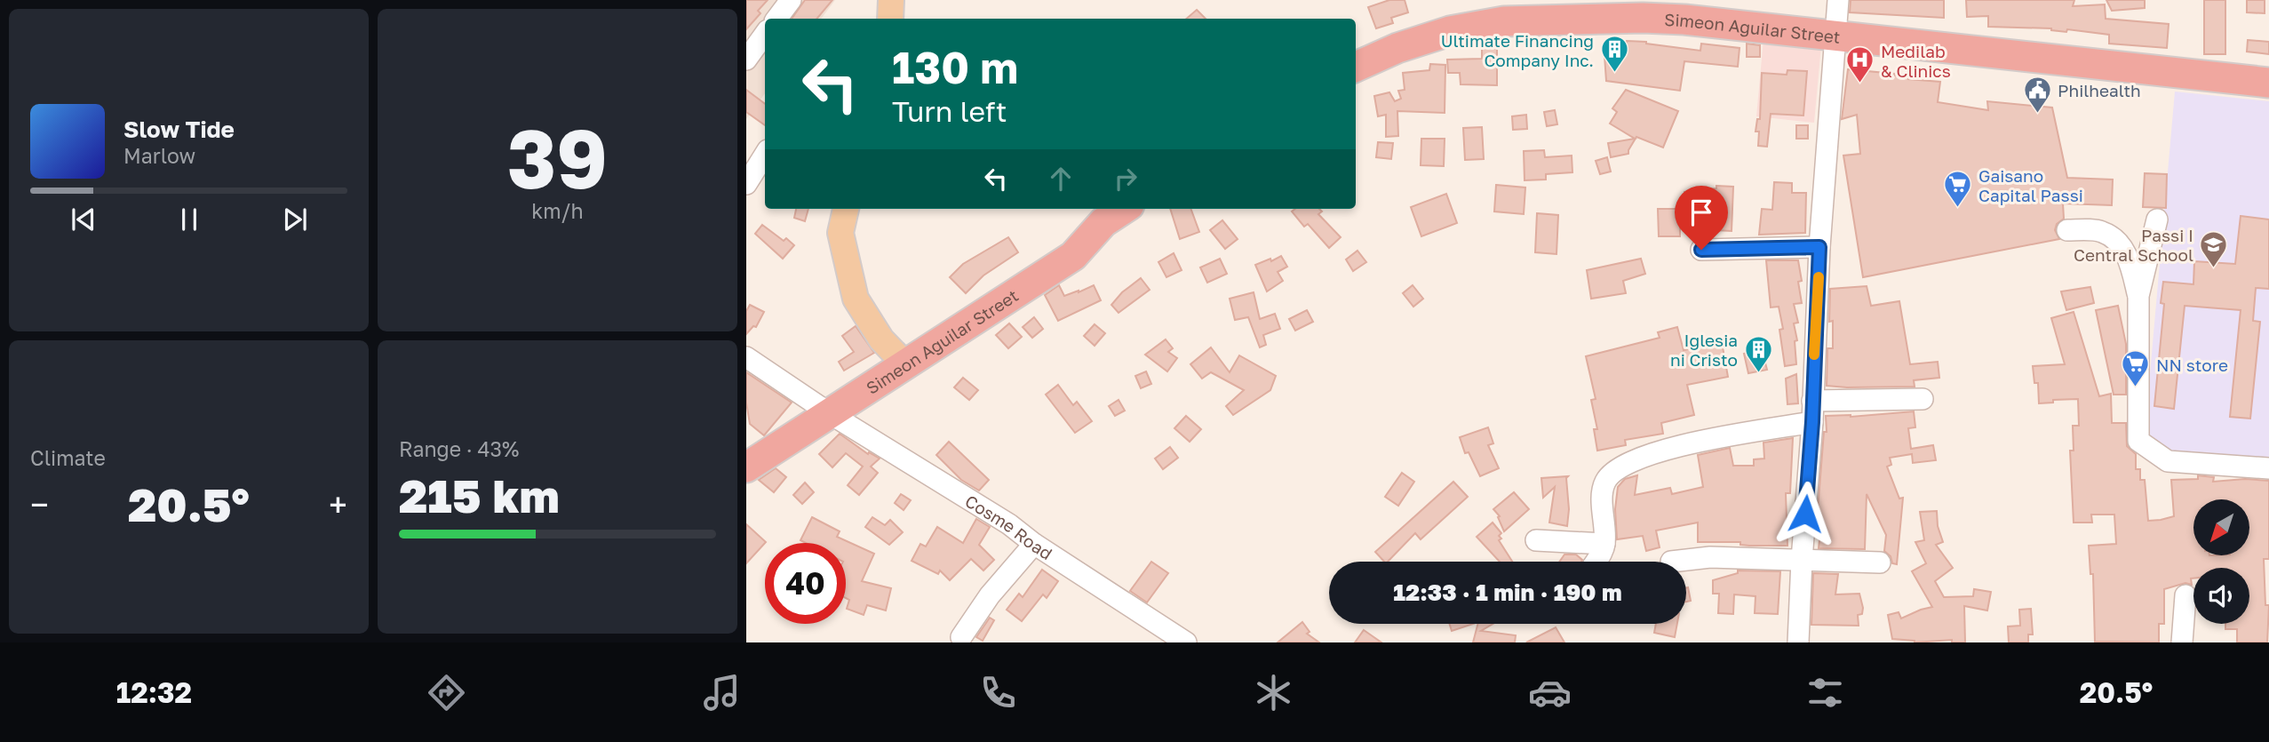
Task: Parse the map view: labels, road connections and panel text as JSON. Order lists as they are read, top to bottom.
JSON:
{
  "streets": {
    "highway": ["Simeon Aguilar Street"],
    "street": ["Cosme Road"]
  },
  "crossings": [
    ["Simeon Aguilar Street", "Cosme Road"]
  ],
  "places": {
    "building": ["Ultimate Financing Company Inc.", "Iglesia ni Cristo"],
    "hospital": ["Medilab & Clinics"],
    "public building": ["Philhealth"],
    "supermarket": ["Gaisano Capital Passi", "NN store"],
    "school or university": ["Passi I Central School"]
  },
  "north": "bottom left",
  "page": {
    "tile": [
      ["39", "km/h"],
      "Climate",
      ["Range · 43%", "215 km"]
    ],
    "turn": ["130 m", "Turn left"],
    "song": ["Slow Tide", "Marlow"],
    "heat": ["−", "20.5°", "+"],
    "limit": "40",
    "trip": "12:33 · 1 min · 190 m",
    "tabs": ["12:32", "20.5°"]
  }
}
